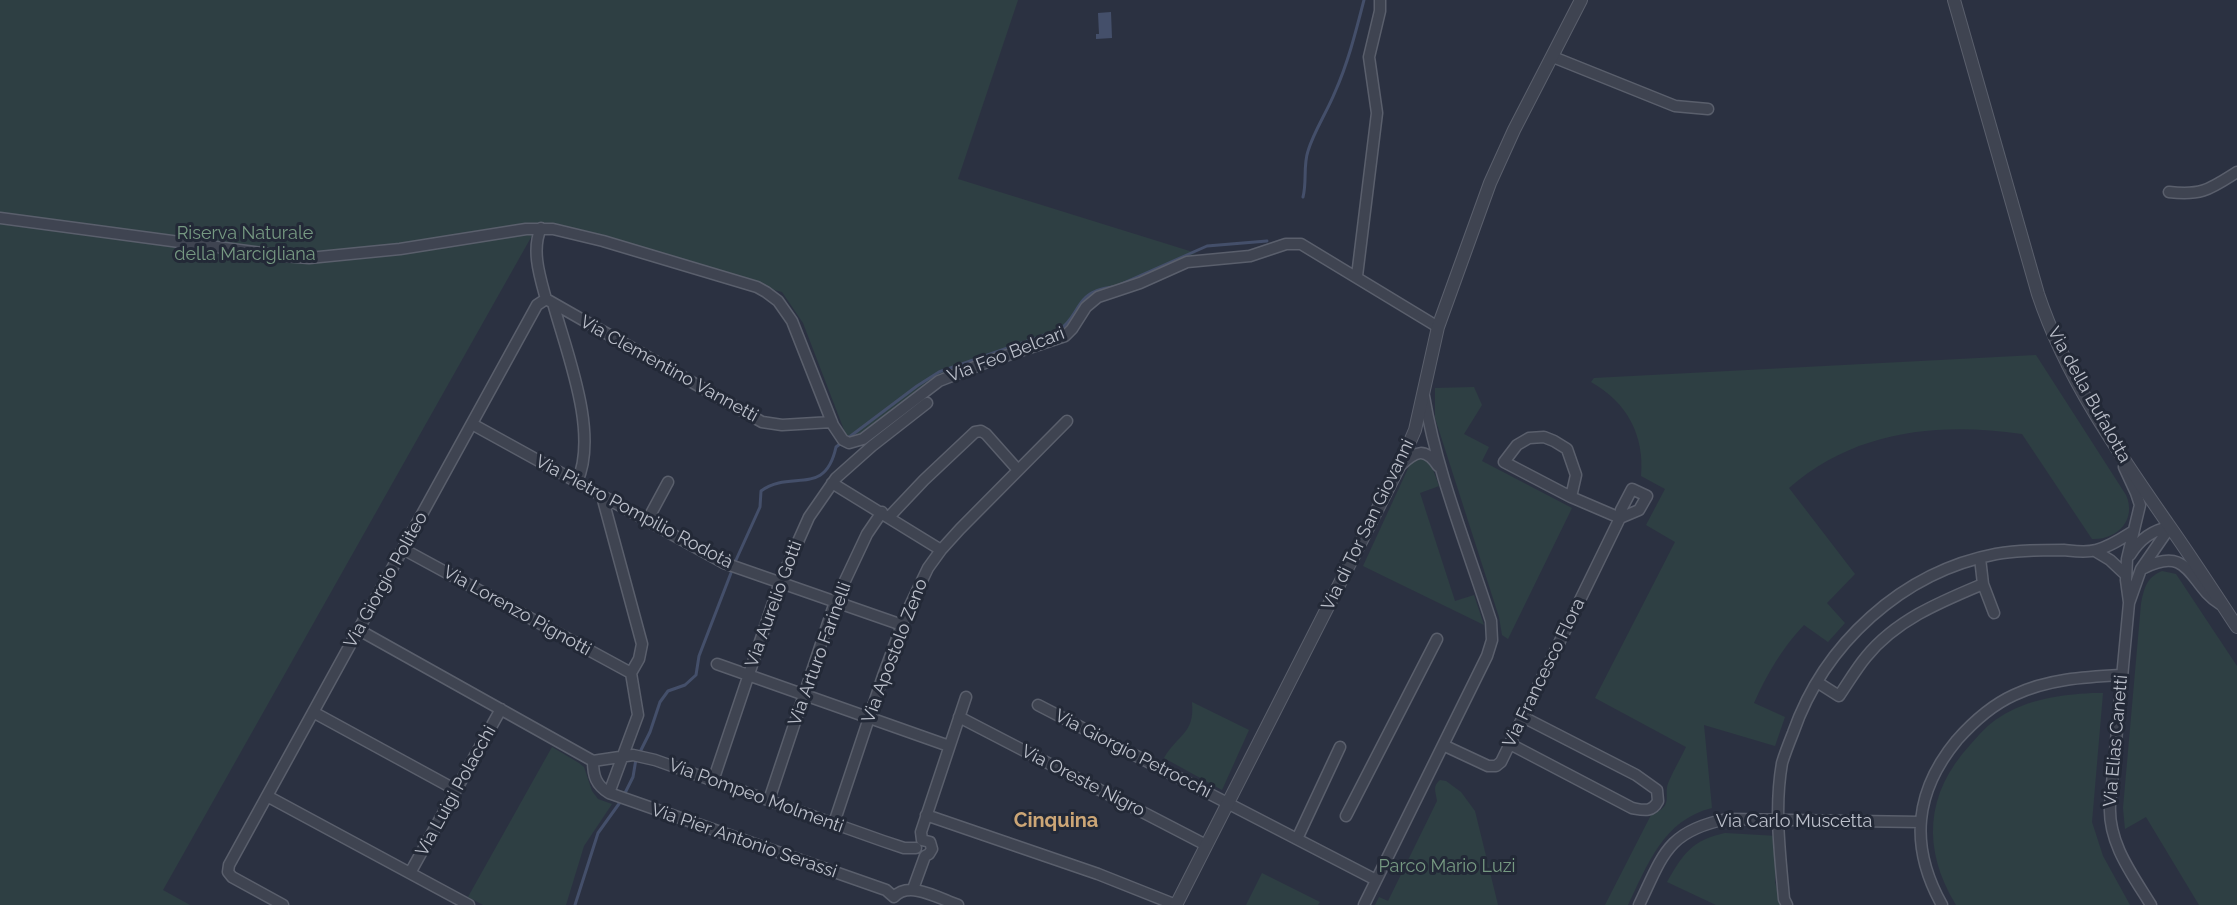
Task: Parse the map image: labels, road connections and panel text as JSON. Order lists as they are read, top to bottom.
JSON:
{
  "streets": {
    "street": [
      "Via Feo Belcari",
      "Via Clementino Vannetti",
      "Via della Bufalotta",
      "Via Pietro Pompilio Rodotà",
      "Via di Tor San Giovanni",
      "Via Giorgio Politeo",
      "Via Aurelio Gotti",
      "Via Lorenzo Pignotti",
      "Via Apostolo Zeno",
      "Via Arturo Farinelli",
      "Via Francesco Flora",
      "Via Elias Canetti",
      "Via Giorgio Petrocchi",
      "Via Oreste Nigro",
      "Via Luigi Polacchi",
      "Via Pompeo Molmenti",
      "Via Carlo Muscetta",
      "Via Pier Antonio Serassi"
    ]
  },
  "crossings": [
    ["Via Feo Belcari", "Via di Tor San Giovanni"],
    ["Via Feo Belcari", "Via Aurelio Gotti"],
    ["Via Clementino Vannetti", "Via Giorgio Politeo"],
    ["Via Pietro Pompilio Rodotà", "Via Giorgio Politeo"],
    ["Via Pietro Pompilio Rodotà", "Via Aurelio Gotti"],
    ["Via Pietro Pompilio Rodotà", "Via Apostolo Zeno"],
    ["Via Pietro Pompilio Rodotà", "Via Arturo Farinelli"],
    ["Via di Tor San Giovanni", "Via Giorgio Petrocchi"],
    ["Via di Tor San Giovanni", "Via Oreste Nigro"],
    ["Via Giorgio Politeo", "Via Lorenzo Pignotti"],
    ["Via Aurelio Gotti", "Via Pompeo Molmenti"],
    ["Via Apostolo Zeno", "Via Arturo Farinelli"],
    ["Via Apostolo Zeno", "Via Pompeo Molmenti"],
    ["Via Arturo Farinelli", "Via Pompeo Molmenti"]
  ],
  "districts": ["Cinquina"],
  "parks": ["Riserva Naturale della Marcigliana", "Parco Mario Luzi"]
}
